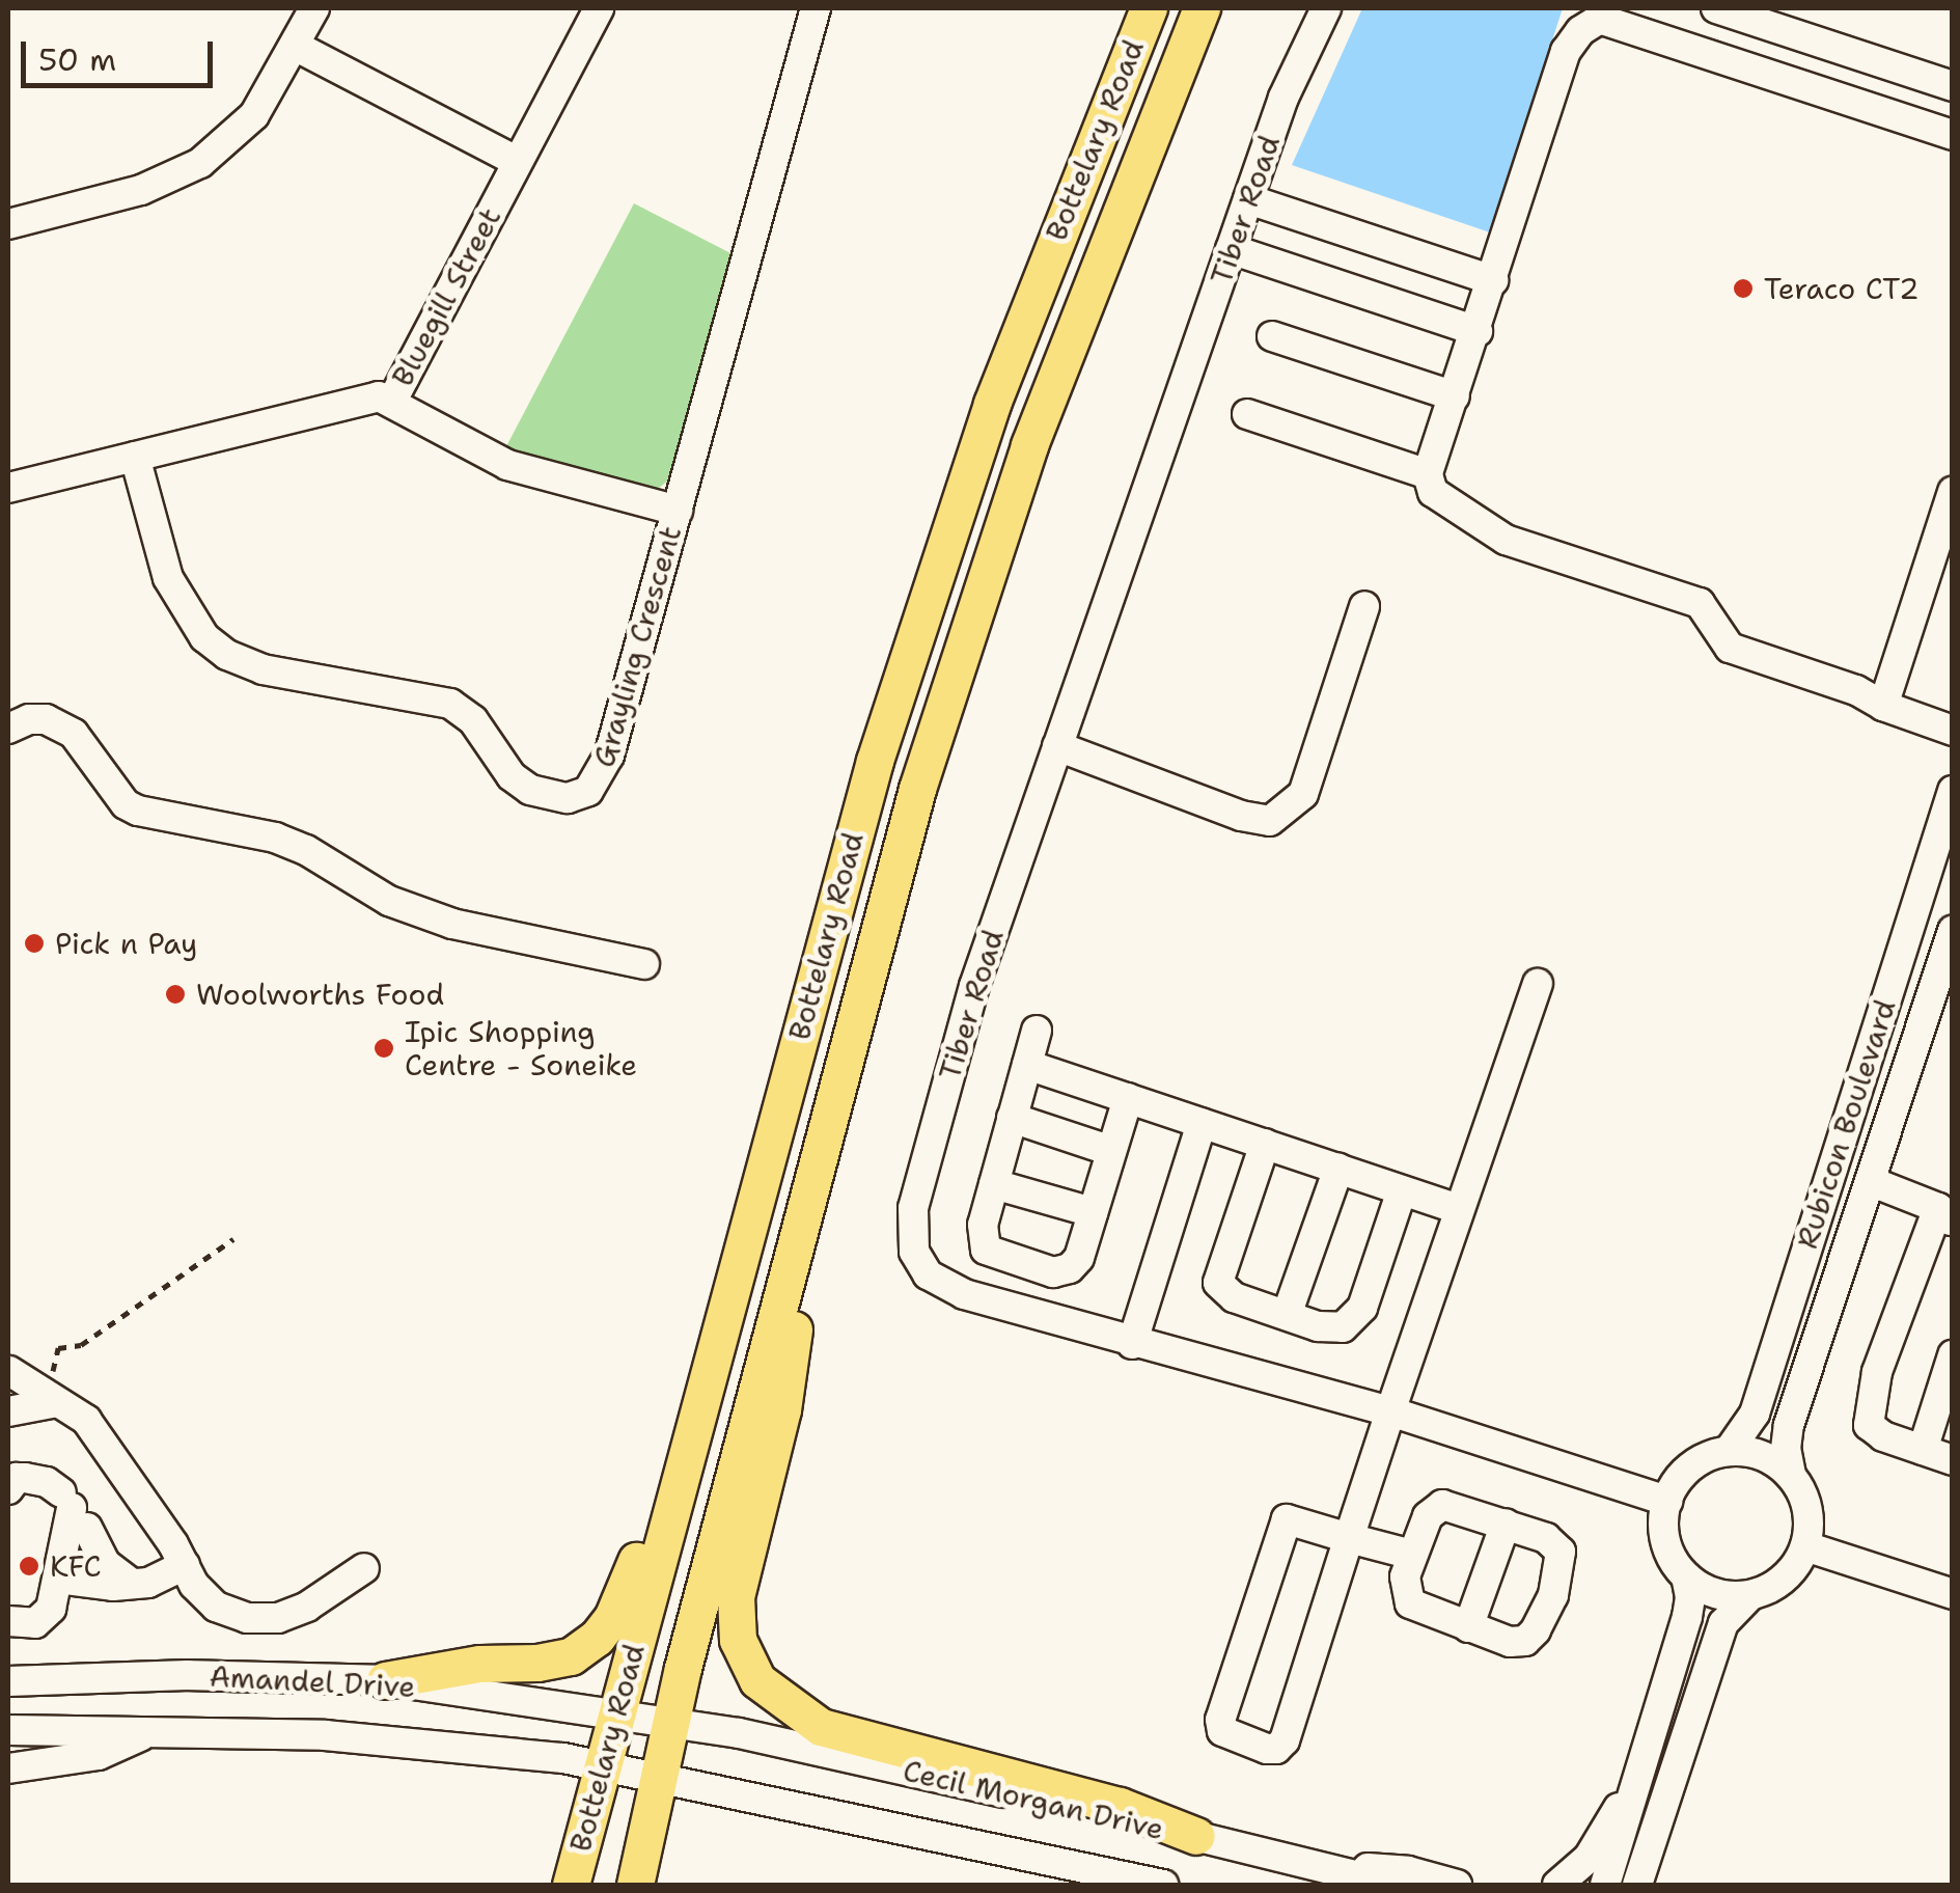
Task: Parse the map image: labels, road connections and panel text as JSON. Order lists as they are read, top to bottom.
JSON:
{
  "streets": {
    "main road": ["Bottelary Road"],
    "street": [
      "Tiber Road",
      "Bluegill Street",
      "Grayling Crescent",
      "Rubicon Boulevard",
      "Amandel Drive",
      "Cecil Morgan Drive"
    ]
  },
  "crossings": [
    ["Bottelary Road", "Amandel Drive"],
    ["Bottelary Road", "Cecil Morgan Drive"],
    ["Tiber Road", "Rubicon Boulevard"],
    ["Bluegill Street", "Grayling Crescent"],
    ["Amandel Drive", "Cecil Morgan Drive"]
  ],
  "places": [
    "Teraco CT2",
    "Pick n Pay",
    "Woolworths Food",
    "Ipic Shopping Centre - Soneike",
    "KFC"
  ],
  "scale_bar": "50 m"
}
